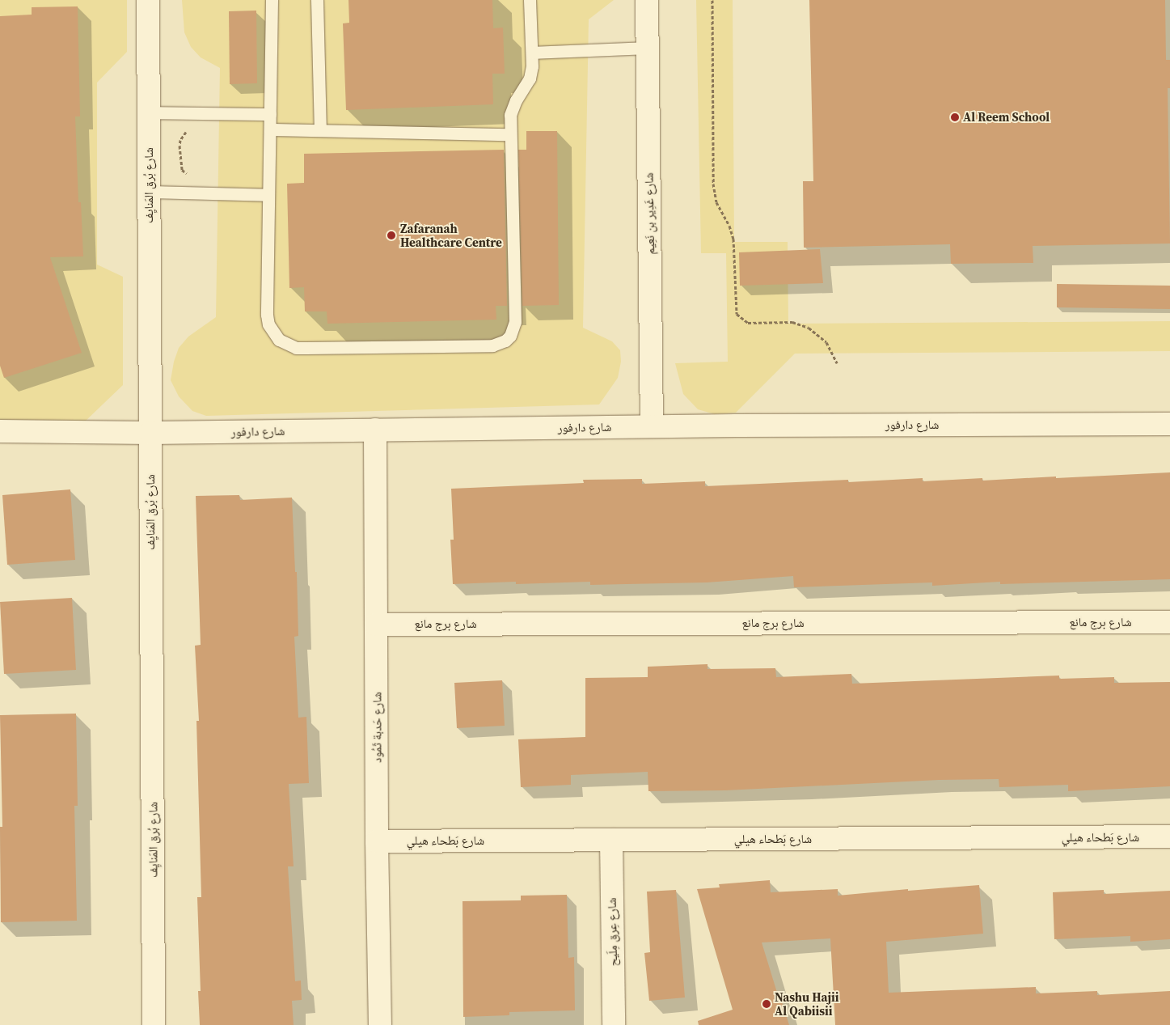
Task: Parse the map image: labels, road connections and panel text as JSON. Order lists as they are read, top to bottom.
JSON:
{
  "streets": {
    "street": [
      "شارع بُرق المَنايِف",
      "شارع غَدِير بن نَعِيم",
      "شارع دارفور",
      "شارع برج مانع",
      "شارع حَدبة ثَمُود",
      "شارع بَطحاء هيلي",
      "شارع عِرق مِلَيح"
    ]
  },
  "crossings": [
    ["شارع بُرق المَنايِف", "شارع دارفور"],
    ["شارع غَدِير بن نَعِيم", "شارع دارفور"],
    ["شارع دارفور", "شارع حَدبة ثَمُود"],
    ["شارع برج مانع", "شارع حَدبة ثَمُود"],
    ["شارع حَدبة ثَمُود", "شارع بَطحاء هيلي"],
    ["شارع بَطحاء هيلي", "شارع عِرق مِلَيح"]
  ],
  "places": ["Al Reem School", "Zafaranah Healthcare Centre", "Nashu Hajii Al Qabiisii"]
}
